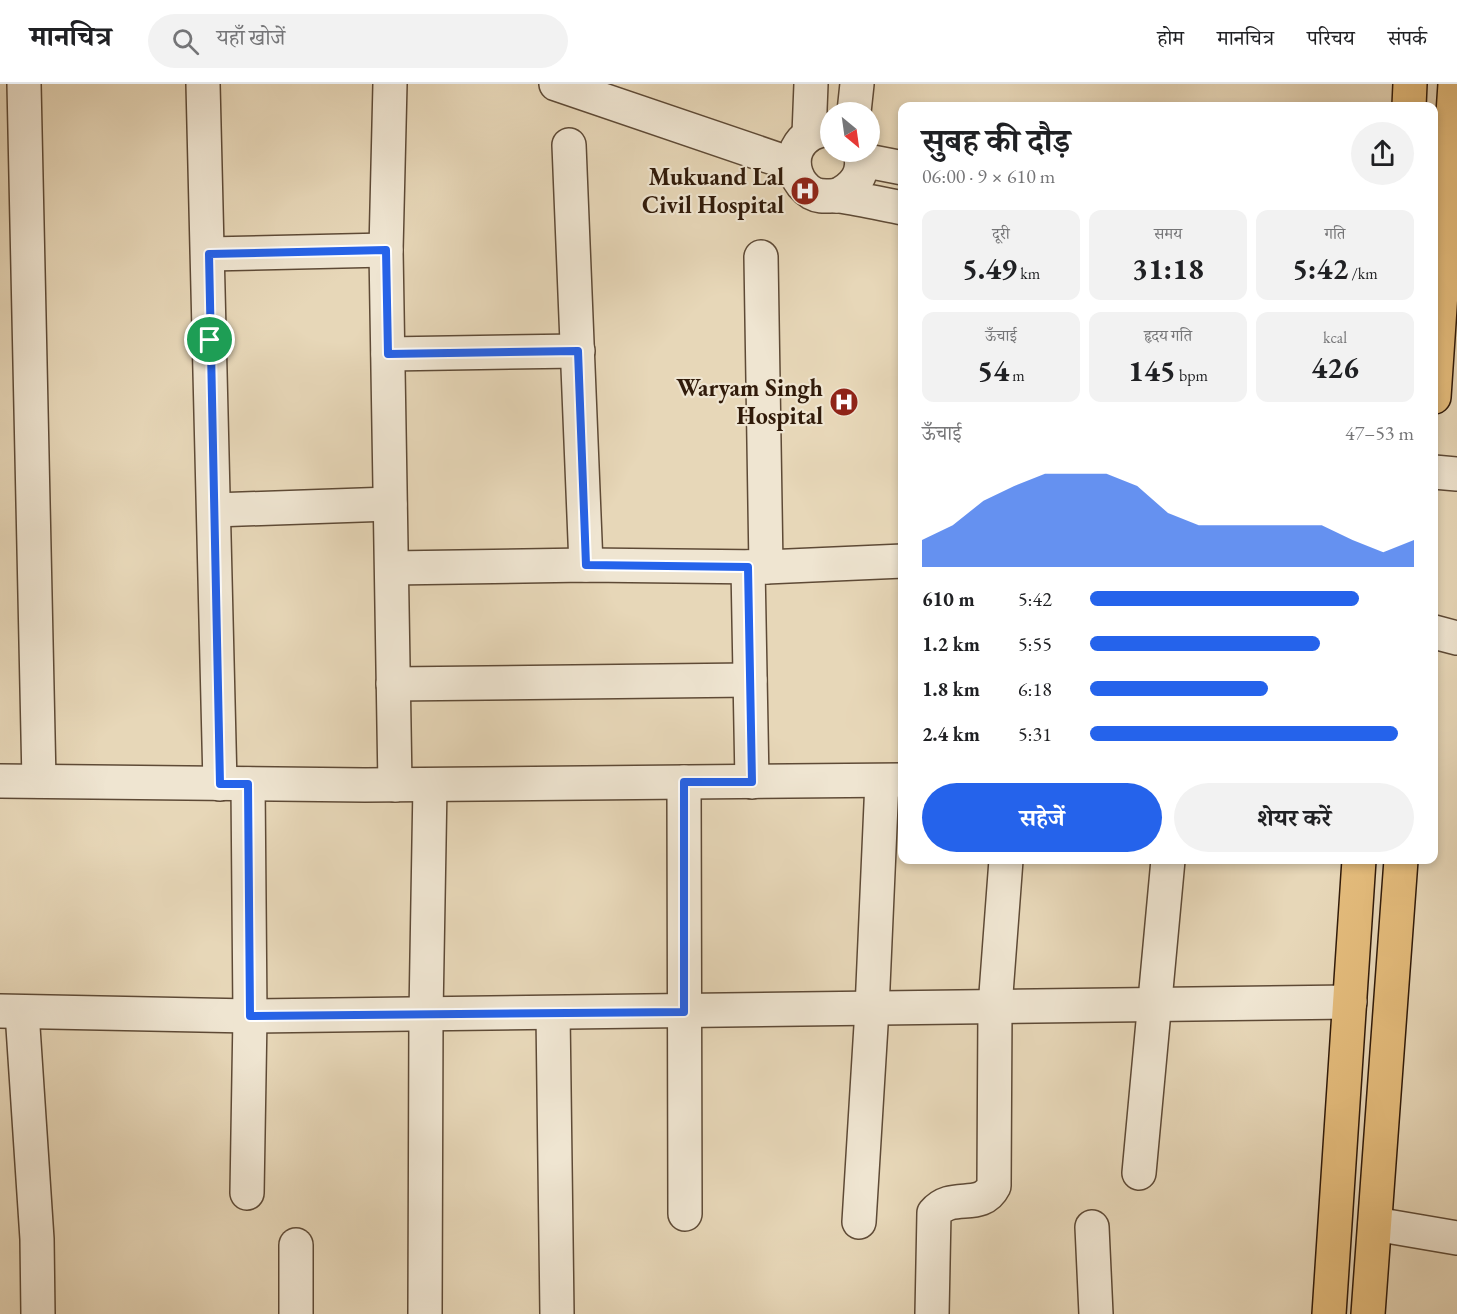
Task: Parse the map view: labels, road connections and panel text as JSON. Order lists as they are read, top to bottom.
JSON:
{
  "places": {
    "hospital": ["Mukuand Lal Civil Hospital", "Waryam Singh Hospital"]
  },
  "north": "bottom right",
  "page": {
    "header": "मानचित्र",
    "search": "यहाँ खोजें",
    "nav": [
      "होम",
      "मानचित्र",
      "परिचय",
      "संपर्क"
    ],
    "heading": ["सुबह की दौड़", "06:00 · 9 × 610 m"],
    "stats": [
      ["दूरी", "5.49 km"],
      ["समय", "31:18"],
      ["गति", "5:42 /km"],
      ["ऊँचाई", "54 m"],
      ["हृदय गति", "145 bpm"],
      ["kcal", "426"]
    ],
    "chart": ["ऊँचाई", "47–53 m"],
    "list": [
      {
        "name": "610 m",
        "note": "5:42"
      },
      {
        "name": "1.2 km",
        "note": "5:55"
      },
      {
        "name": "1.8 km",
        "note": "6:18"
      },
      {
        "name": "2.4 km",
        "note": "5:31"
      }
    ],
    "buttons": ["सहेजें", "शेयर करें"]
  }
}
